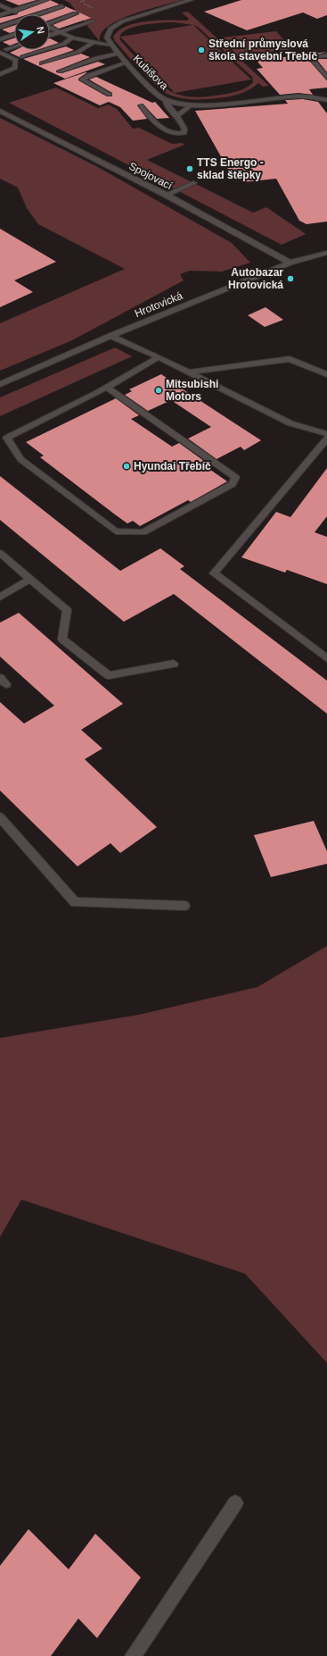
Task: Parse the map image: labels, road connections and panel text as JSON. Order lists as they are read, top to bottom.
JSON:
{
  "streets": {
    "main road": ["Kubišova", "Spojovací", "Hrotovická"]
  },
  "crossings": [
    ["Spojovací", "Hrotovická"]
  ],
  "places": [
    "Střední průmyslová škola stavební Třebíč",
    "TTS Energo - sklad štěpky",
    "Autobazar Hrotovická",
    "Mitsubishi Motors",
    "Hyundai Třebíč"
  ],
  "north": "right"
}
